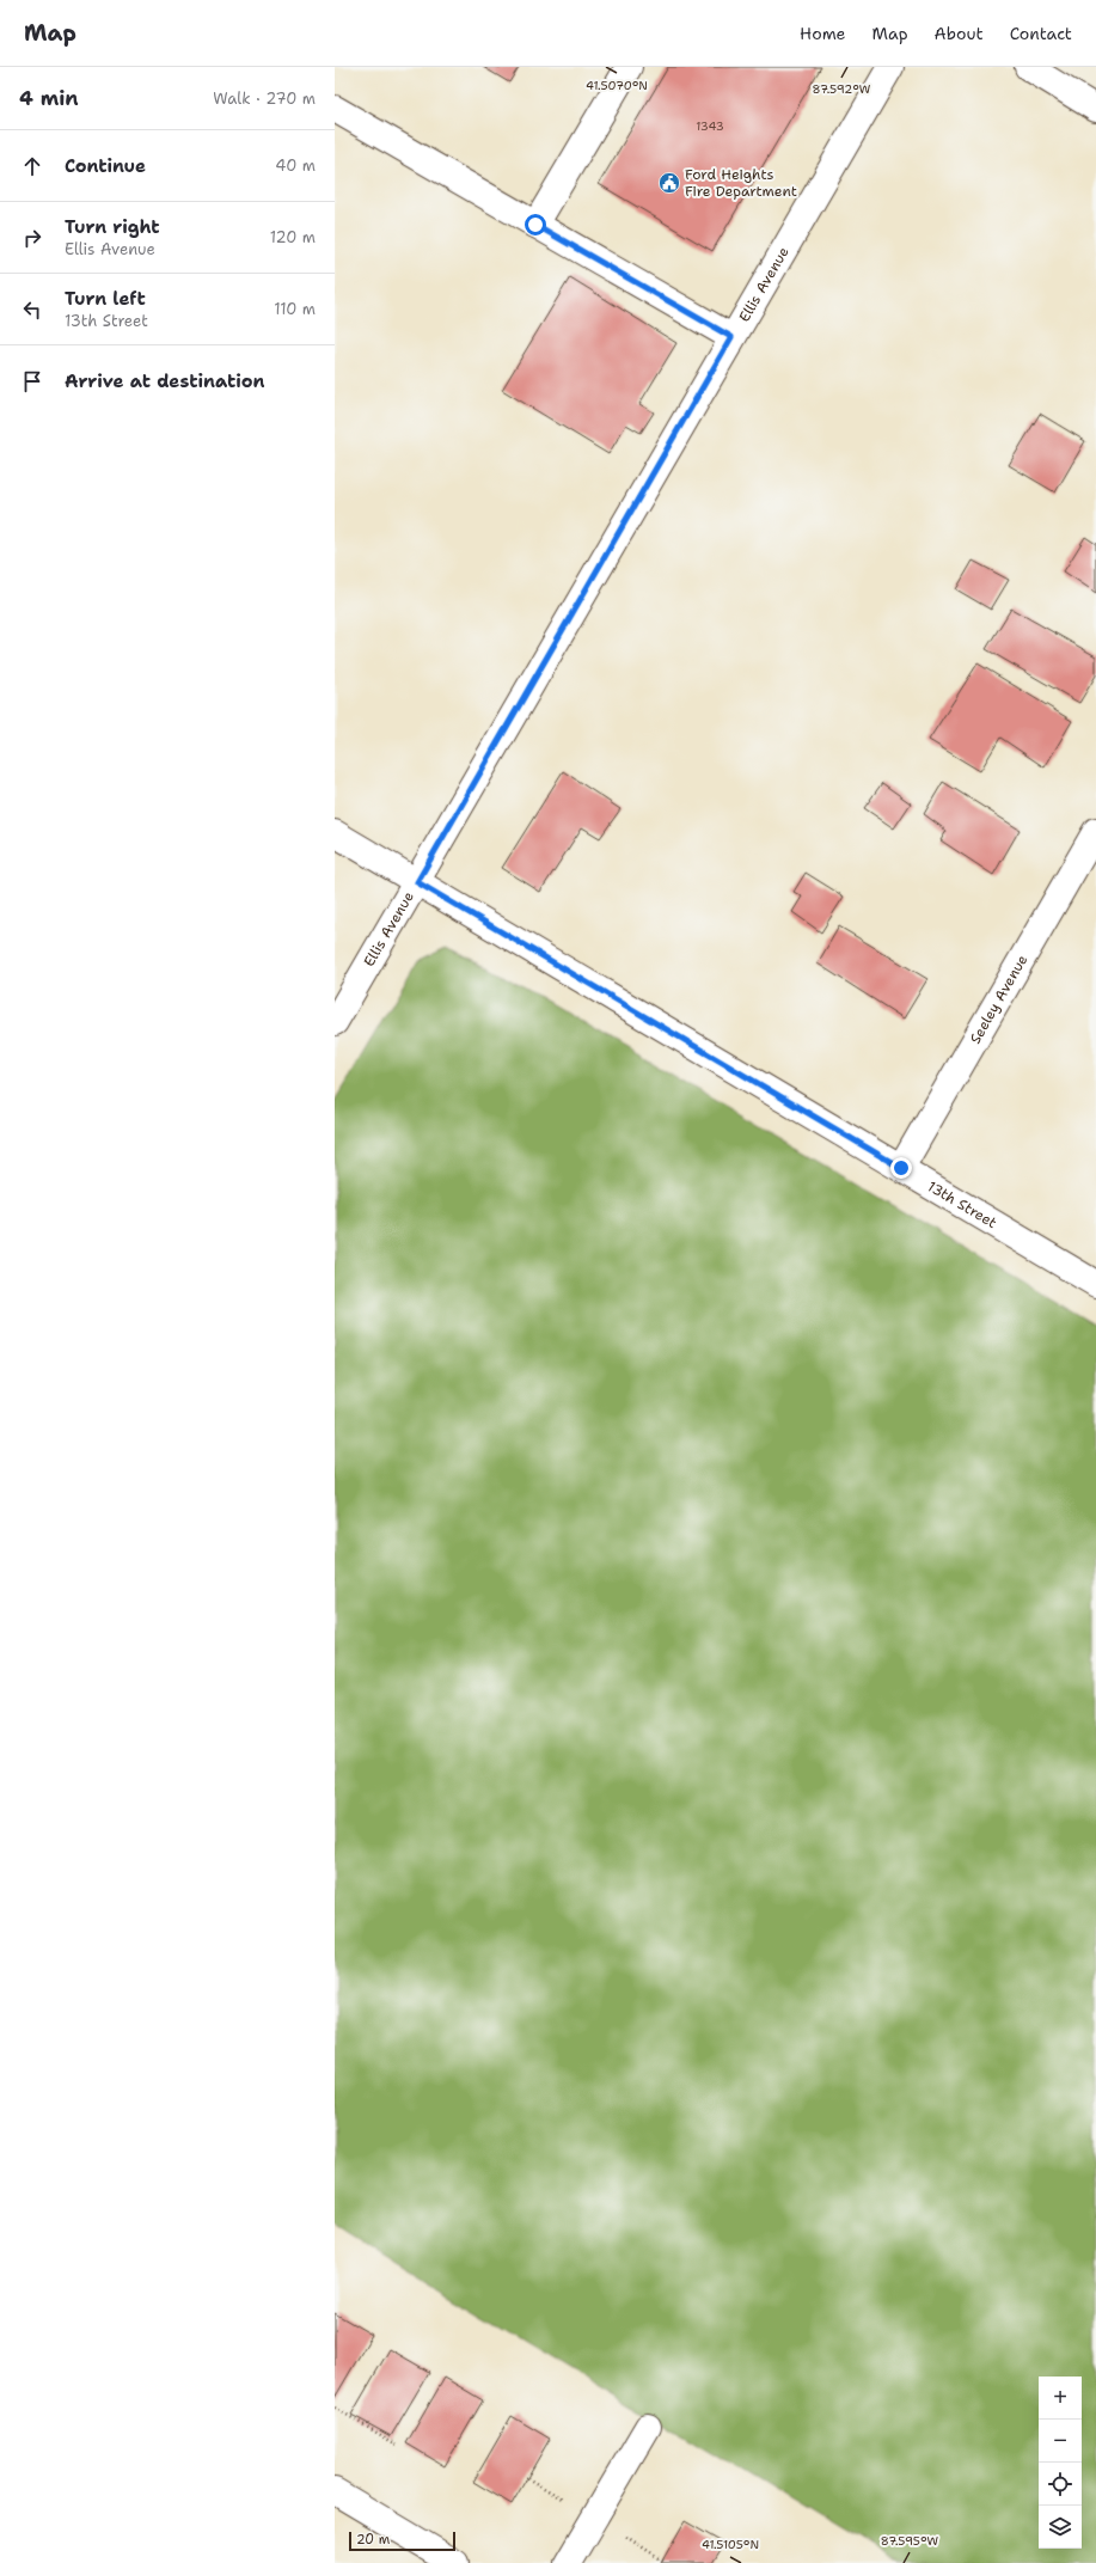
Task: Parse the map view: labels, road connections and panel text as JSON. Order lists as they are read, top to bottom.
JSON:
{
  "streets": {
    "street": ["Ellis Avenue", "Seeley Avenue", "13th Street"]
  },
  "crossings": [
    ["Ellis Avenue", "13th Street"],
    ["Seeley Avenue", "13th Street"]
  ],
  "places": {
    "public building": ["Ford Heights Fire Department"]
  },
  "house_numbers": ["1343"],
  "scale_bar": "20 m",
  "page": {
    "header": "Map",
    "nav": [
      "Home",
      "Map",
      "About",
      "Contact"
    ],
    "heading": ["4 min", "Walk · 270 m"],
    "list": [
      ["Continue", "40 m"],
      ["Turn right", "Ellis Avenue", "120 m"],
      ["Turn left", "13th Street", "110 m"],
      "Arrive at destination"
    ],
    "map_buttons": ["+", "−"],
    "scale": "20 m"
  },
  "coordinates": [
    "41.5070°N",
    "87.592°W",
    "87.595°W",
    "41.5105°N"
  ]
}
